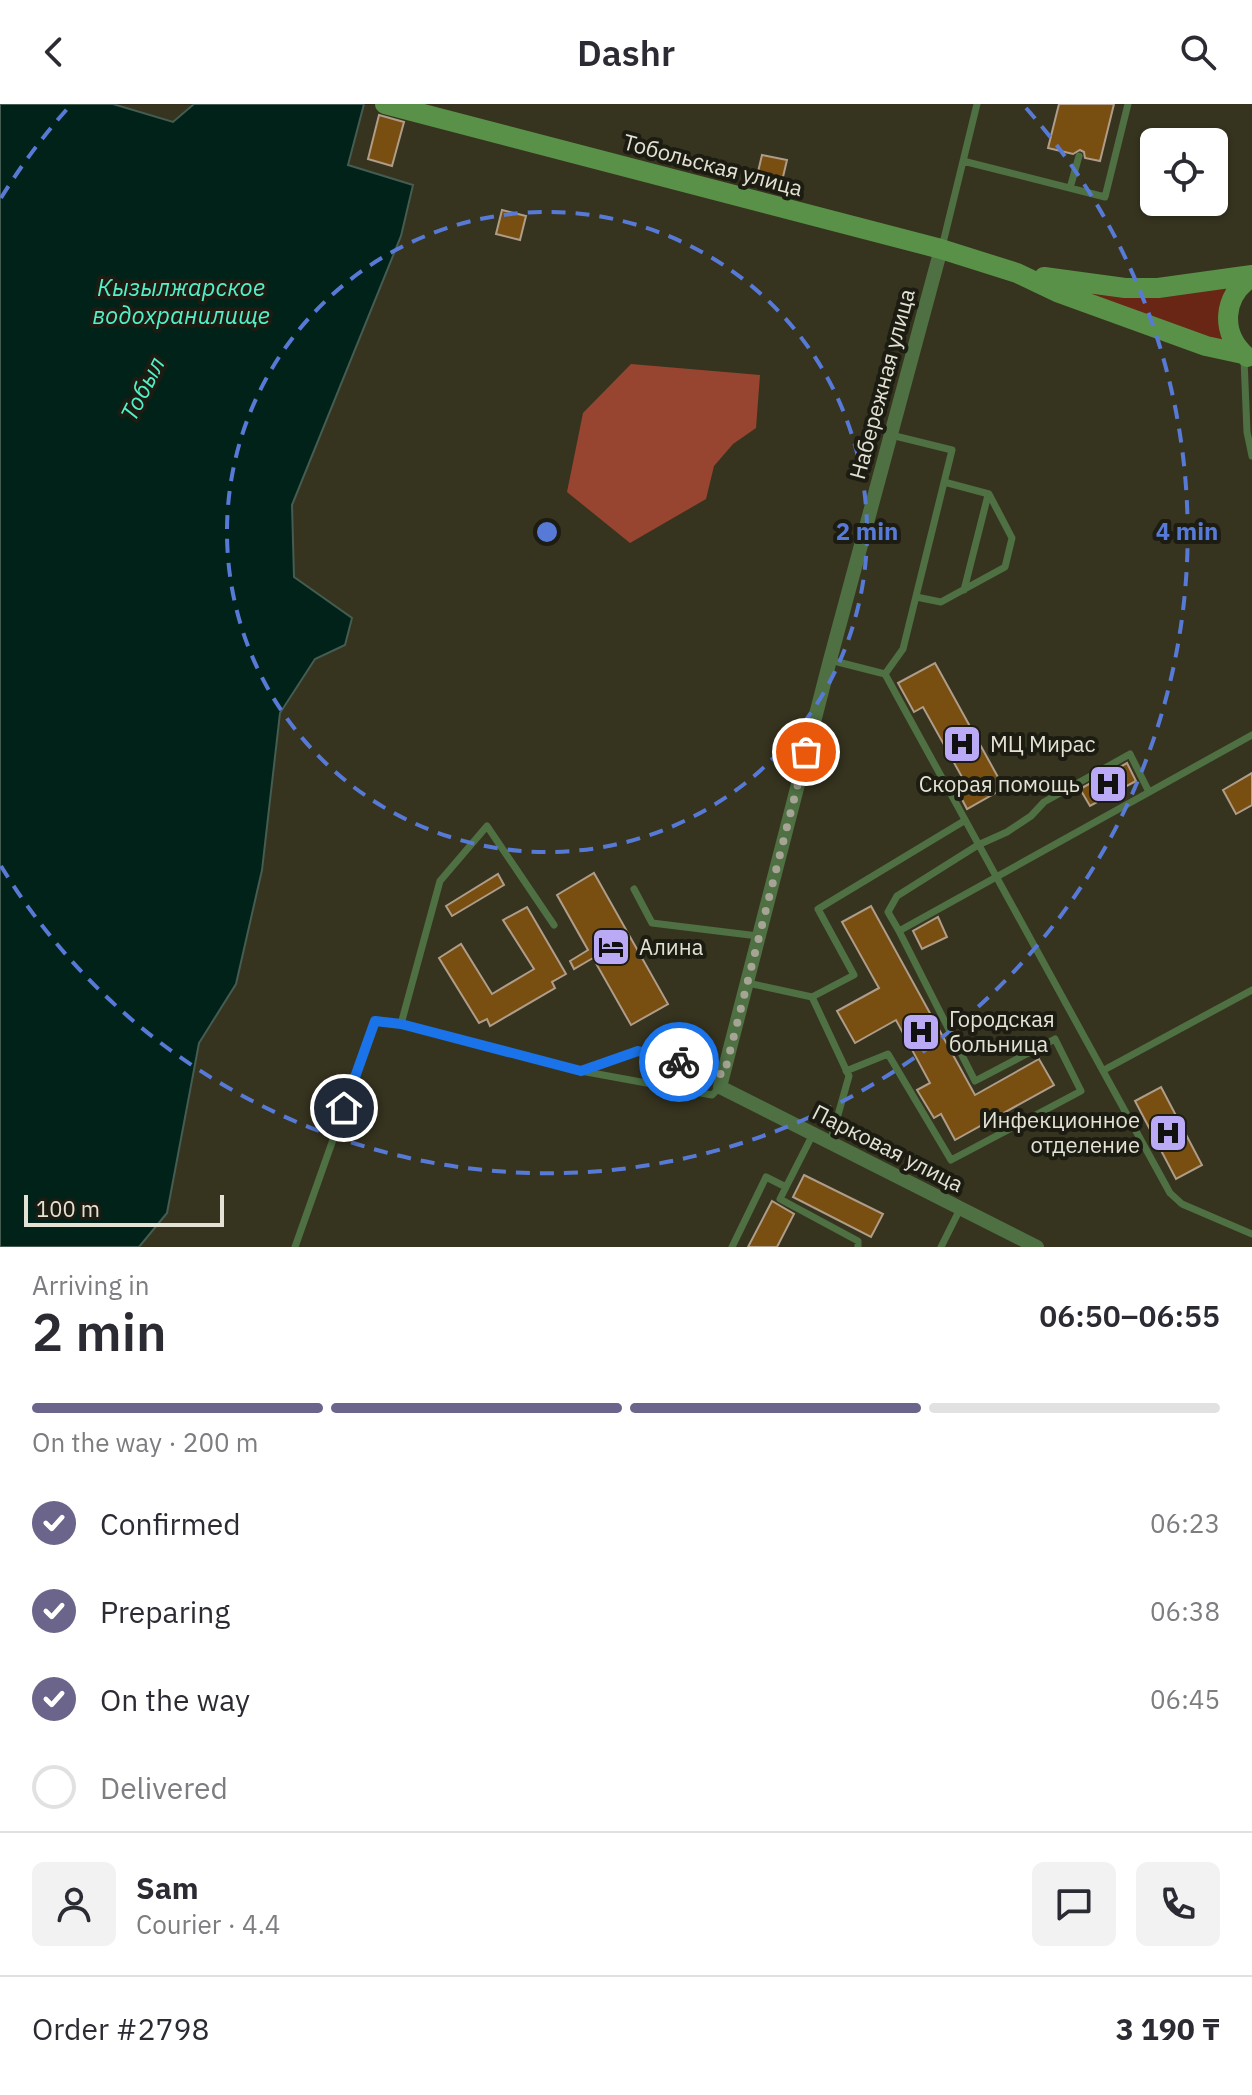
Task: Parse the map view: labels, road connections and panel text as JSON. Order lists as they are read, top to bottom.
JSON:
{
  "streets": {
    "street": ["Тобольская улица", "Набережная улица", "Парковая улица"]
  },
  "crossings": [
    ["Тобольская улица", "Набережная улица"],
    ["Набережная улица", "Парковая улица"]
  ],
  "water": ["Кызылжарское водохранилище", "Тобыл"],
  "places": {
    "hospital": [
      "МЦ Мирас",
      "Скорая помощь",
      "Городская больница",
      "Инфекционное отделение"
    ],
    "hotel": ["Алина"]
  },
  "scale_bar": "100 m",
  "page": {
    "header": "Dashr",
    "scale": "100 m",
    "heading": ["2 min", "Arriving in", "06:50–06:55"],
    "panel": [
      "Sam",
      "Courier · 4.4",
      "Order #2798",
      "3 190 ₸"
    ],
    "bar": "On the way · 200 m",
    "list": [
      ["Confirmed", "06:23"],
      ["Preparing", "06:38"],
      ["On the way", "06:45"],
      "Delivered"
    ]
  },
  "rings": ["2 min", "4 min"]
}
